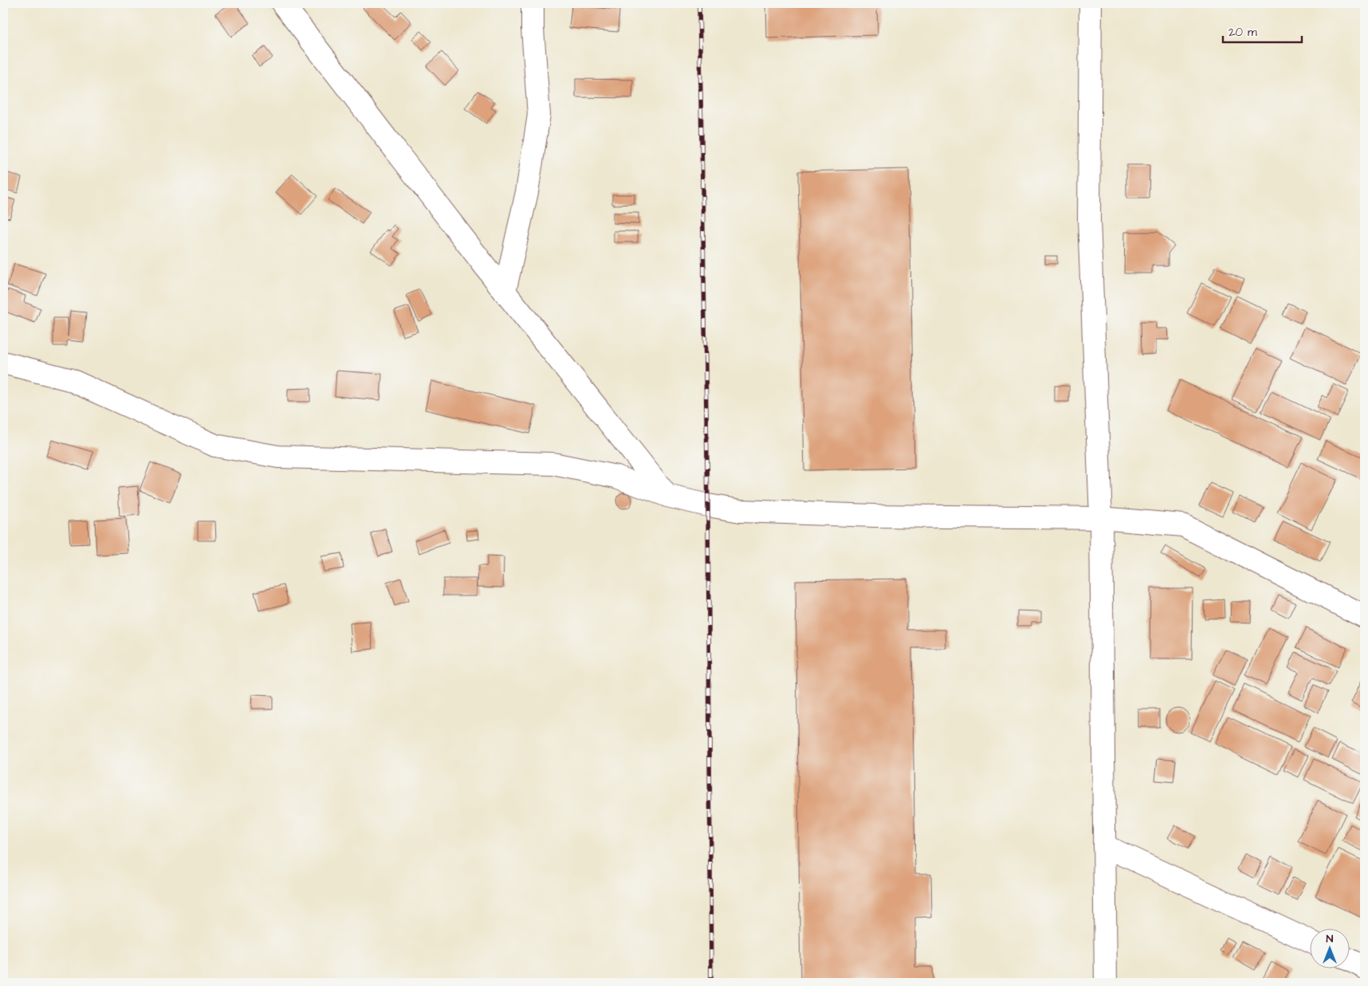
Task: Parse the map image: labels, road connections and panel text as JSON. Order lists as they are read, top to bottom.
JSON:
{
  "scale_bar": "20 m",
  "north": "top"
}
